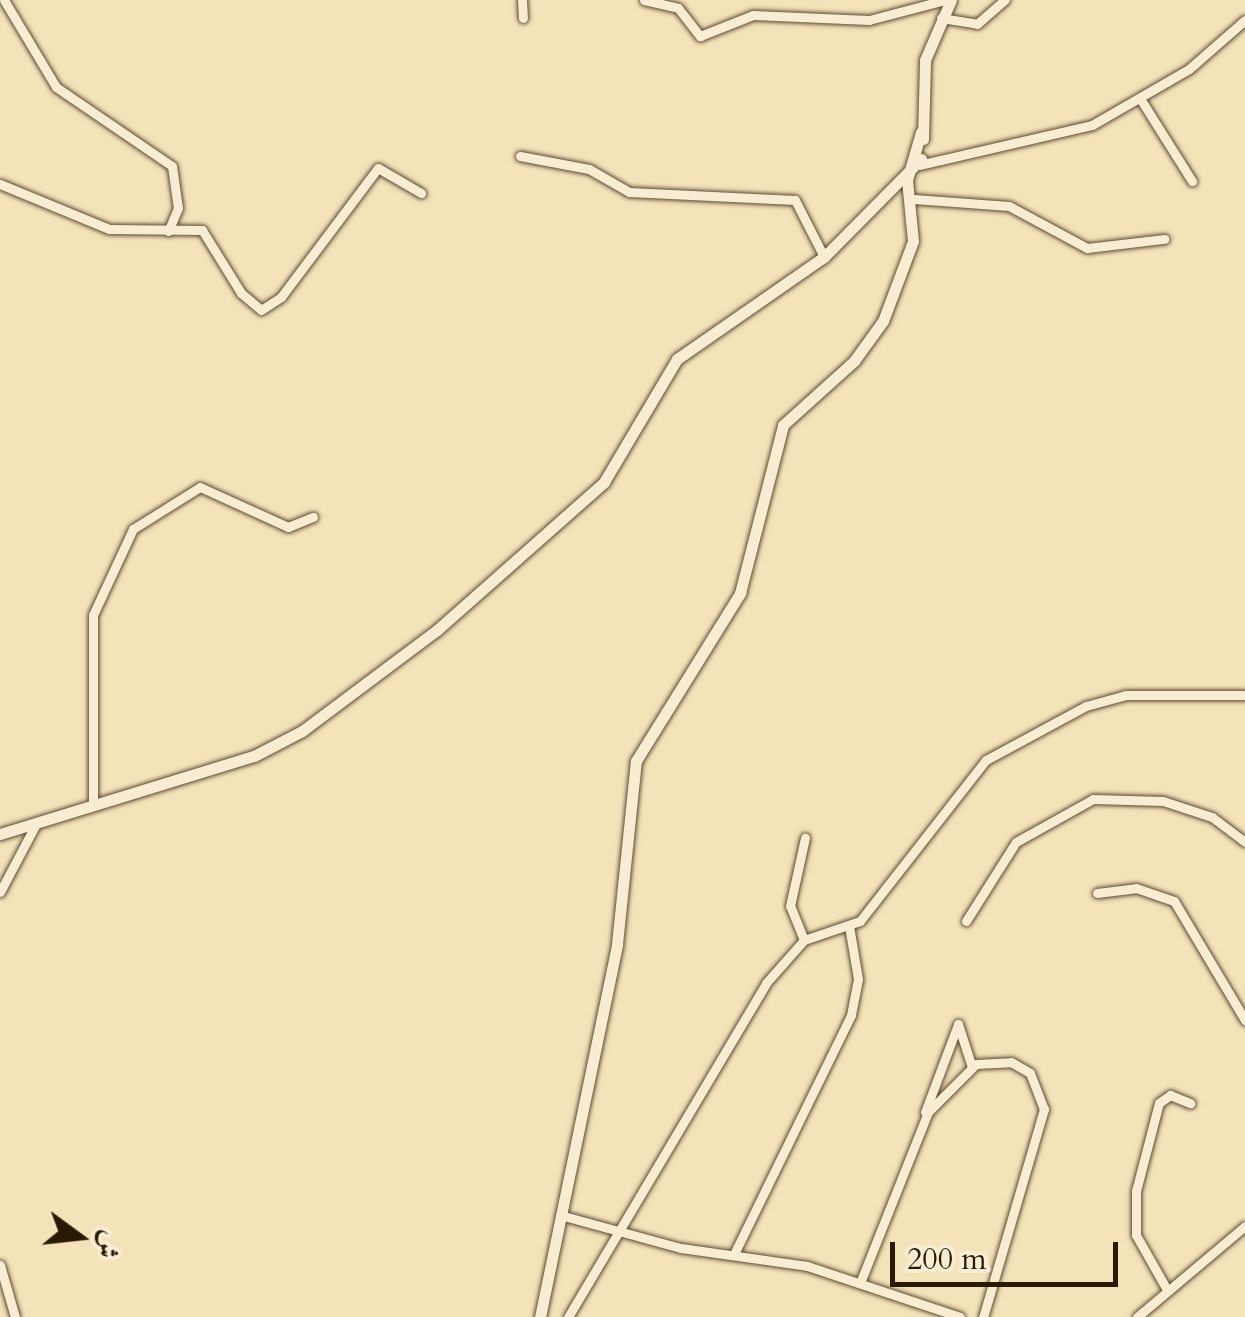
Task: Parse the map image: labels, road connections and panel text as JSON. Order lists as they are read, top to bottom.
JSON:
{
  "scale_bar": "200 m",
  "north": "right"
}
